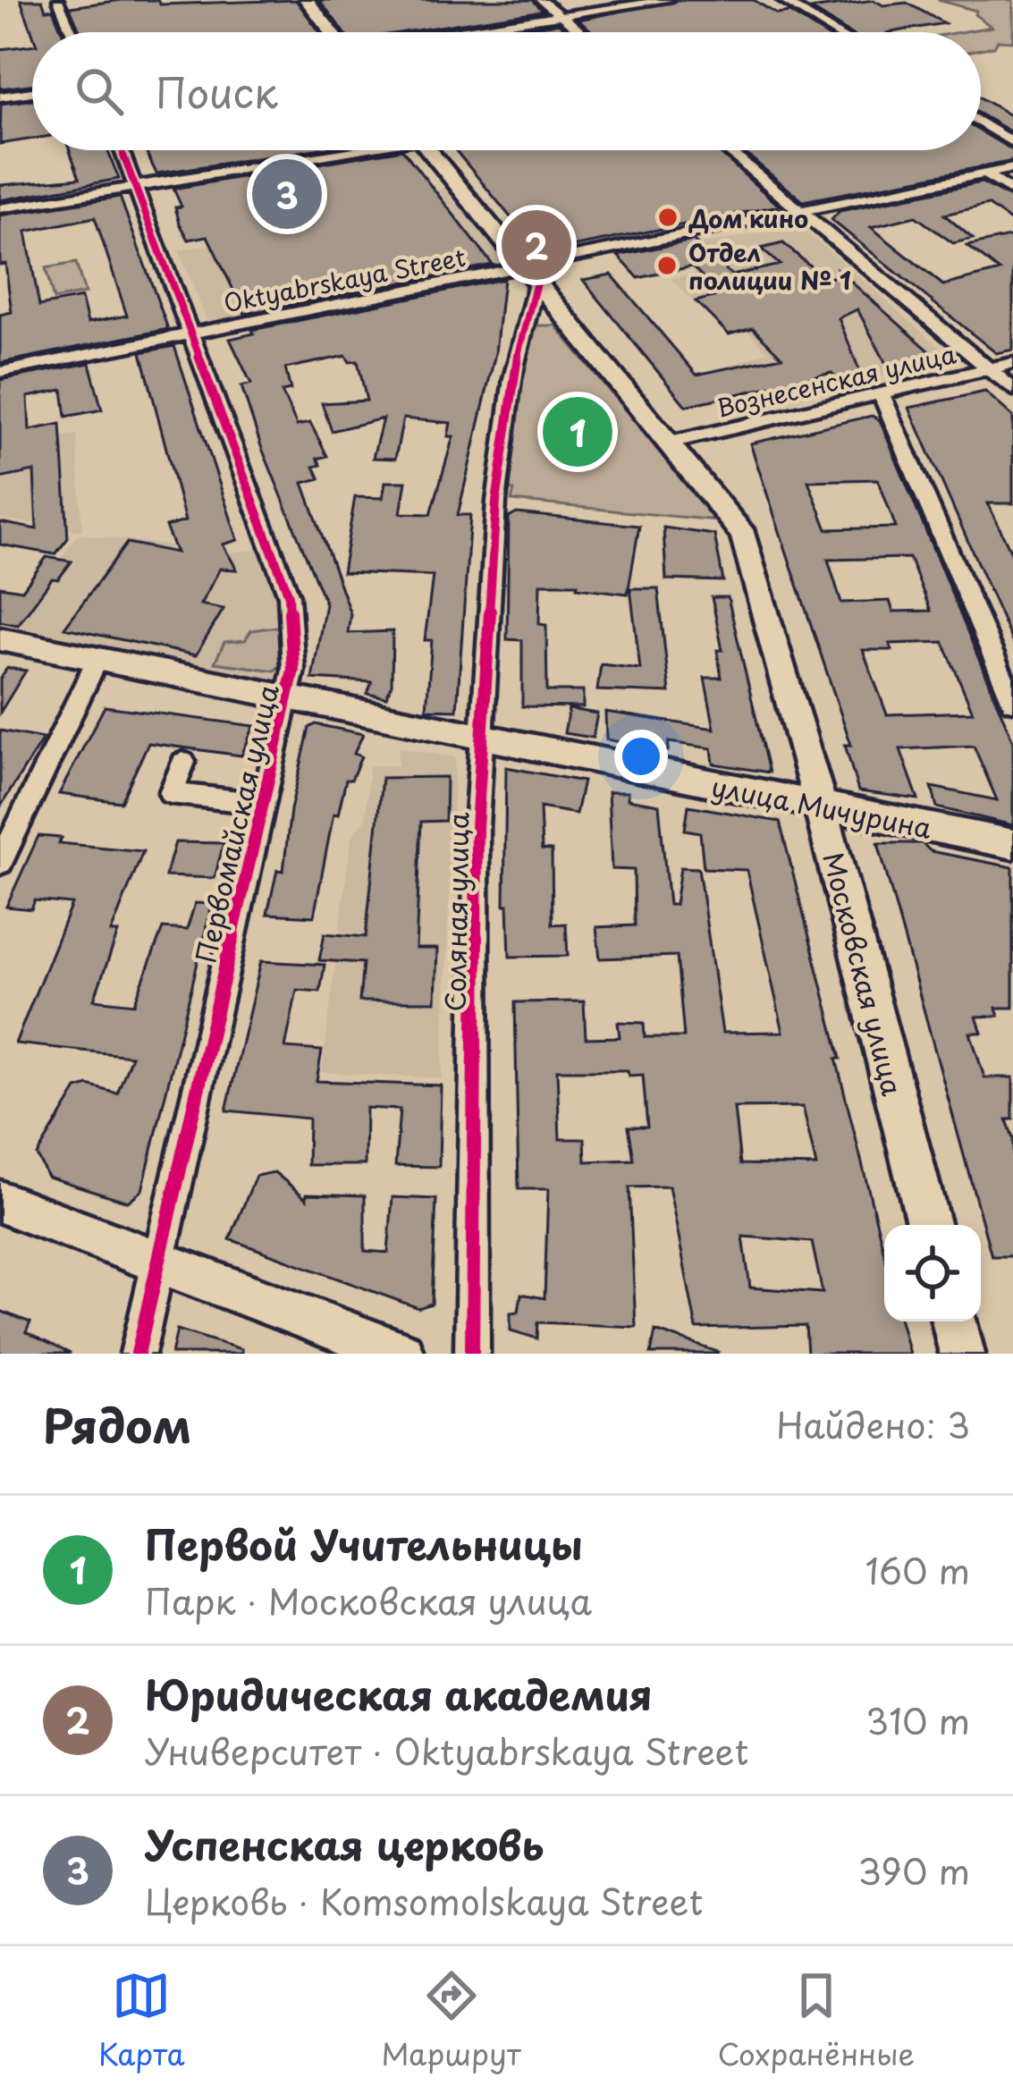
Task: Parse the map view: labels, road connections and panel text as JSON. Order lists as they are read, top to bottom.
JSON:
{
  "streets": {
    "main road": ["улица Мичурина", "Московская улица"],
    "street": [
      "Oktyabrskaya Street",
      "Вознесенская улица",
      "Первомайская улица",
      "Соляная улица"
    ]
  },
  "crossings": [
    ["Oktyabrskaya Street", "Первомайская улица"],
    ["Oktyabrskaya Street", "Соляная улица"],
    ["Oktyabrskaya Street", "Московская улица"],
    ["Вознесенская улица", "Московская улица"],
    ["улица Мичурина", "Первомайская улица"],
    ["улица Мичурина", "Соляная улица"],
    ["улица Мичурина", "Московская улица"],
    ["Соляная улица", "Московская улица"]
  ],
  "places": ["Дом кино", "Отдел полиции № 1"],
  "page": {
    "search": "Поиск",
    "pins": ["3", "2", "1"],
    "heading": ["Рядом", "Найдено: 3"],
    "list": [
      {
        "mark": "1",
        "name": "Первой Учительницы",
        "note": "Парк · Московская улица",
        "value": "160 m"
      },
      {
        "mark": "2",
        "name": "Юридическая академия",
        "note": "Университет · Oktyabrskaya Street",
        "value": "310 m"
      },
      {
        "mark": "3",
        "name": "Успенская церковь",
        "note": "Церковь · Komsomolskaya Street",
        "value": "390 m"
      }
    ],
    "nav": ["Карта", "Маршрут", "Сохранённые"]
  }
}
